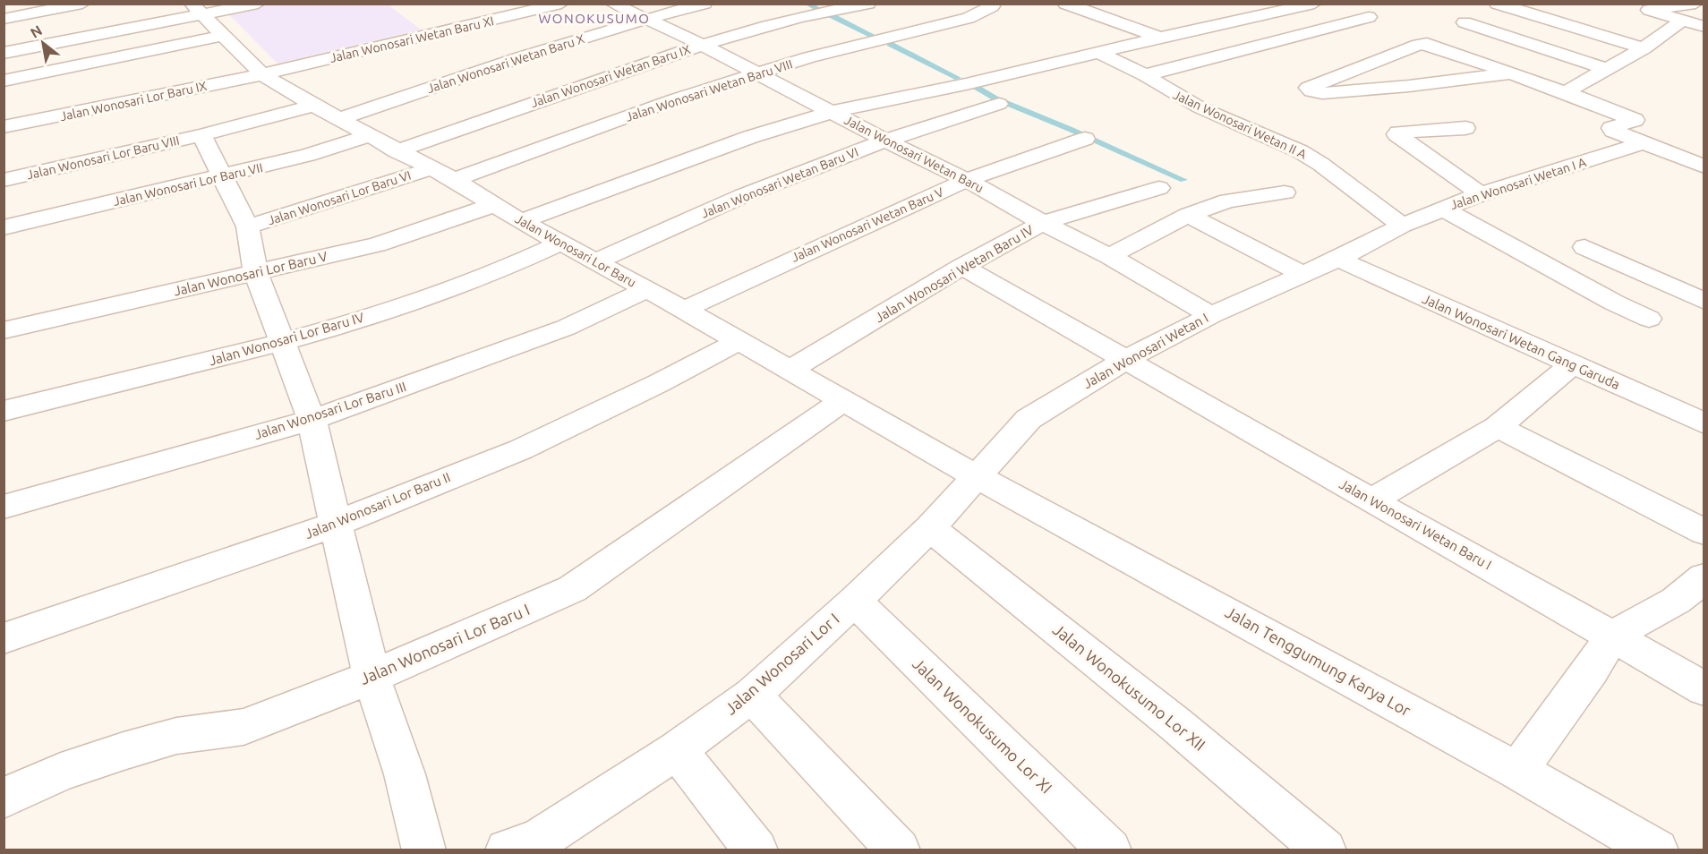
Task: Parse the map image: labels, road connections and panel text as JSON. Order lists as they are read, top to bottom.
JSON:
{
  "streets": {
    "street": [
      "Jalan Wonosari Wetan Baru XI",
      "Jalan Wonosari Wetan Baru X",
      "Jalan Wonosari Wetan Baru IX",
      "Jalan Wonosari Wetan Baru VIII",
      "Jalan Wonosari Lor Baru IX",
      "Jalan Wonosari Wetan II A",
      "Jalan Wonosari Wetan Baru",
      "Jalan Wonosari Lor Baru VIII",
      "Jalan Wonosari Wetan Baru VI",
      "Jalan Wonosari Wetan I A",
      "Jalan Wonosari Lor Baru VII",
      "Jalan Wonosari Lor Baru VI",
      "Jalan Wonosari Wetan Baru V",
      "Jalan Wonosari Lor Baru",
      "Jalan Wonosari Lor Baru V",
      "Jalan Wonosari Wetan Baru IV",
      "Jalan Wonosari Lor Baru IV",
      "Jalan Wonosari Wetan Gang Garuda",
      "Jalan Wonosari Wetan I",
      "Jalan Wonosari Lor Baru III",
      "Jalan Wonosari Lor Baru II",
      "Jalan Wonosari Wetan Baru I",
      "Jalan Wonosari Lor Baru I",
      "Jalan Tenggumung Karya Lor",
      "Jalan Wonosari Lor I",
      "Jalan Wonokusumo Lor XII",
      "Jalan Wonokusumo Lor XI"
    ]
  },
  "crossings": [
    ["Jalan Wonosari Wetan Baru XI", "Jalan Wonosari Lor Baru IX"],
    ["Jalan Wonosari Wetan Baru XI", "Jalan Wonosari Lor Baru"],
    ["Jalan Wonosari Wetan Baru X", "Jalan Wonosari Wetan Baru"],
    ["Jalan Wonosari Wetan Baru X", "Jalan Wonosari Lor Baru"],
    ["Jalan Wonosari Wetan Baru IX", "Jalan Wonosari Wetan Baru"],
    ["Jalan Wonosari Wetan Baru IX", "Jalan Wonosari Lor Baru"],
    ["Jalan Wonosari Wetan Baru VIII", "Jalan Wonosari Wetan Baru"],
    ["Jalan Wonosari Wetan Baru VIII", "Jalan Wonosari Lor Baru"],
    ["Jalan Wonosari Lor Baru IX", "Jalan Wonosari Lor Baru"],
    ["Jalan Wonosari Wetan II A", "Jalan Wonosari Wetan I A"],
    ["Jalan Wonosari Wetan Baru", "Jalan Wonosari Wetan Baru VI"],
    ["Jalan Wonosari Wetan Baru", "Jalan Wonosari Wetan Baru V"],
    ["Jalan Wonosari Wetan Baru", "Jalan Wonosari Wetan Baru IV"],
    ["Jalan Wonosari Wetan Baru", "Jalan Wonosari Wetan I"],
    ["Jalan Wonosari Lor Baru VIII", "Jalan Wonosari Lor Baru"],
    ["Jalan Wonosari Wetan Baru VI", "Jalan Wonosari Lor Baru"],
    ["Jalan Wonosari Wetan I A", "Jalan Wonosari Wetan Gang Garuda"],
    ["Jalan Wonosari Wetan I A", "Jalan Wonosari Wetan I"],
    ["Jalan Wonosari Lor Baru VII", "Jalan Wonosari Lor Baru"],
    ["Jalan Wonosari Lor Baru VI", "Jalan Wonosari Lor Baru"],
    ["Jalan Wonosari Wetan Baru V", "Jalan Wonosari Lor Baru"],
    ["Jalan Wonosari Lor Baru", "Jalan Wonosari Lor Baru V"],
    ["Jalan Wonosari Lor Baru", "Jalan Wonosari Wetan Baru IV"],
    ["Jalan Wonosari Lor Baru", "Jalan Wonosari Lor Baru IV"],
    ["Jalan Wonosari Lor Baru", "Jalan Wonosari Wetan I"],
    ["Jalan Wonosari Lor Baru", "Jalan Wonosari Lor Baru III"],
    ["Jalan Wonosari Lor Baru", "Jalan Wonosari Lor Baru II"],
    ["Jalan Wonosari Lor Baru", "Jalan Wonosari Lor Baru I"],
    ["Jalan Wonosari Lor Baru", "Jalan Tenggumung Karya Lor"],
    ["Jalan Wonosari Lor Baru", "Jalan Wonosari Lor I"],
    ["Jalan Wonosari Wetan Baru IV", "Jalan Wonosari Wetan Baru I"],
    ["Jalan Wonosari Wetan Gang Garuda", "Jalan Wonosari Wetan I"],
    ["Jalan Wonosari Wetan I", "Jalan Wonosari Wetan Baru I"],
    ["Jalan Wonosari Wetan I", "Jalan Tenggumung Karya Lor"],
    ["Jalan Wonosari Wetan I", "Jalan Wonosari Lor I"],
    ["Jalan Tenggumung Karya Lor", "Jalan Wonosari Lor I"],
    ["Jalan Wonosari Lor I", "Jalan Wonokusumo Lor XII"],
    ["Jalan Wonosari Lor I", "Jalan Wonokusumo Lor XI"]
  ],
  "districts": ["WONOKUSUMO"],
  "north": "top left"
}
